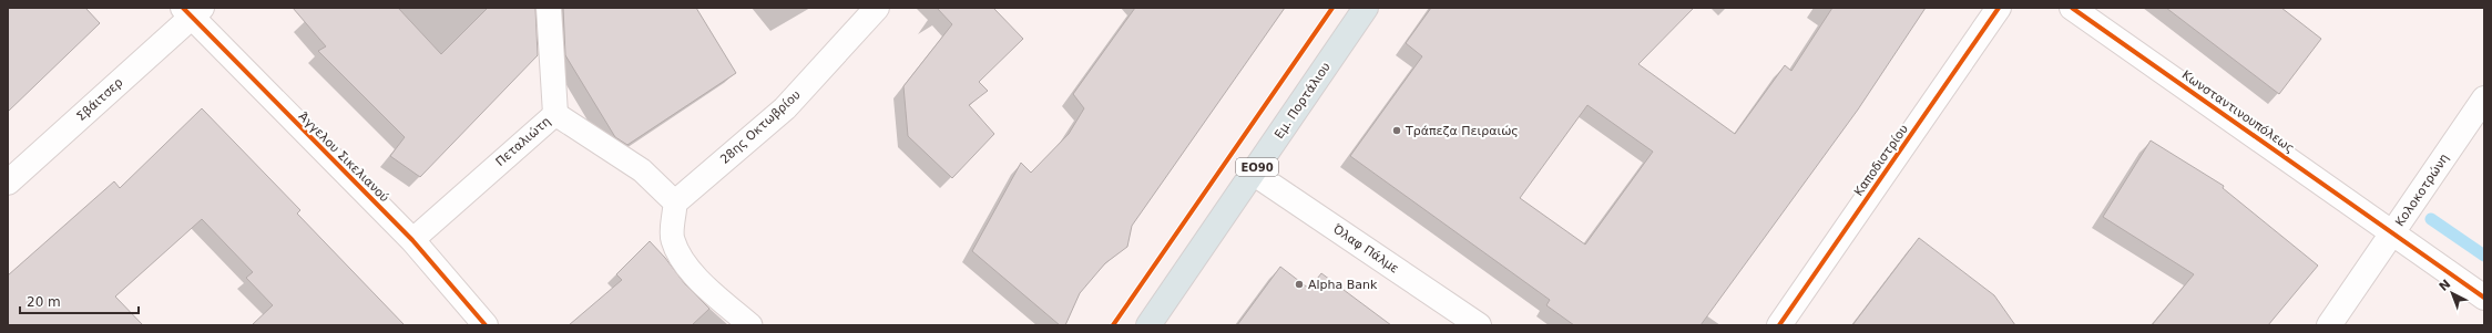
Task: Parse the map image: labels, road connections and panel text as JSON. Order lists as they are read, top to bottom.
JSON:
{
  "streets": {
    "main road": ["Εμ. Πορτάλιου", "ΕΟ90"],
    "street": [
      "Σβάιτσερ",
      "Κωνσταντινουπόλεως",
      "28ης Οκτωβρίου",
      "Πεταλιώτη",
      "Άγγελου Σικελιανού",
      "Καποδιστρίου",
      "Κολοκοτρώνη",
      "Όλαφ Πάλμε"
    ]
  },
  "crossings": [
    ["Σβάιτσερ", "Άγγελου Σικελιανού"],
    ["Εμ. Πορτάλιου", "Όλαφ Πάλμε"],
    ["Κωνσταντινουπόλεως", "Κολοκοτρώνη"],
    ["Πεταλιώτη", "Άγγελου Σικελιανού"]
  ],
  "places": ["Τράπεζα Πειραιώς", "Alpha Bank"],
  "scale_bar": "20 m",
  "north": "top left"
}
